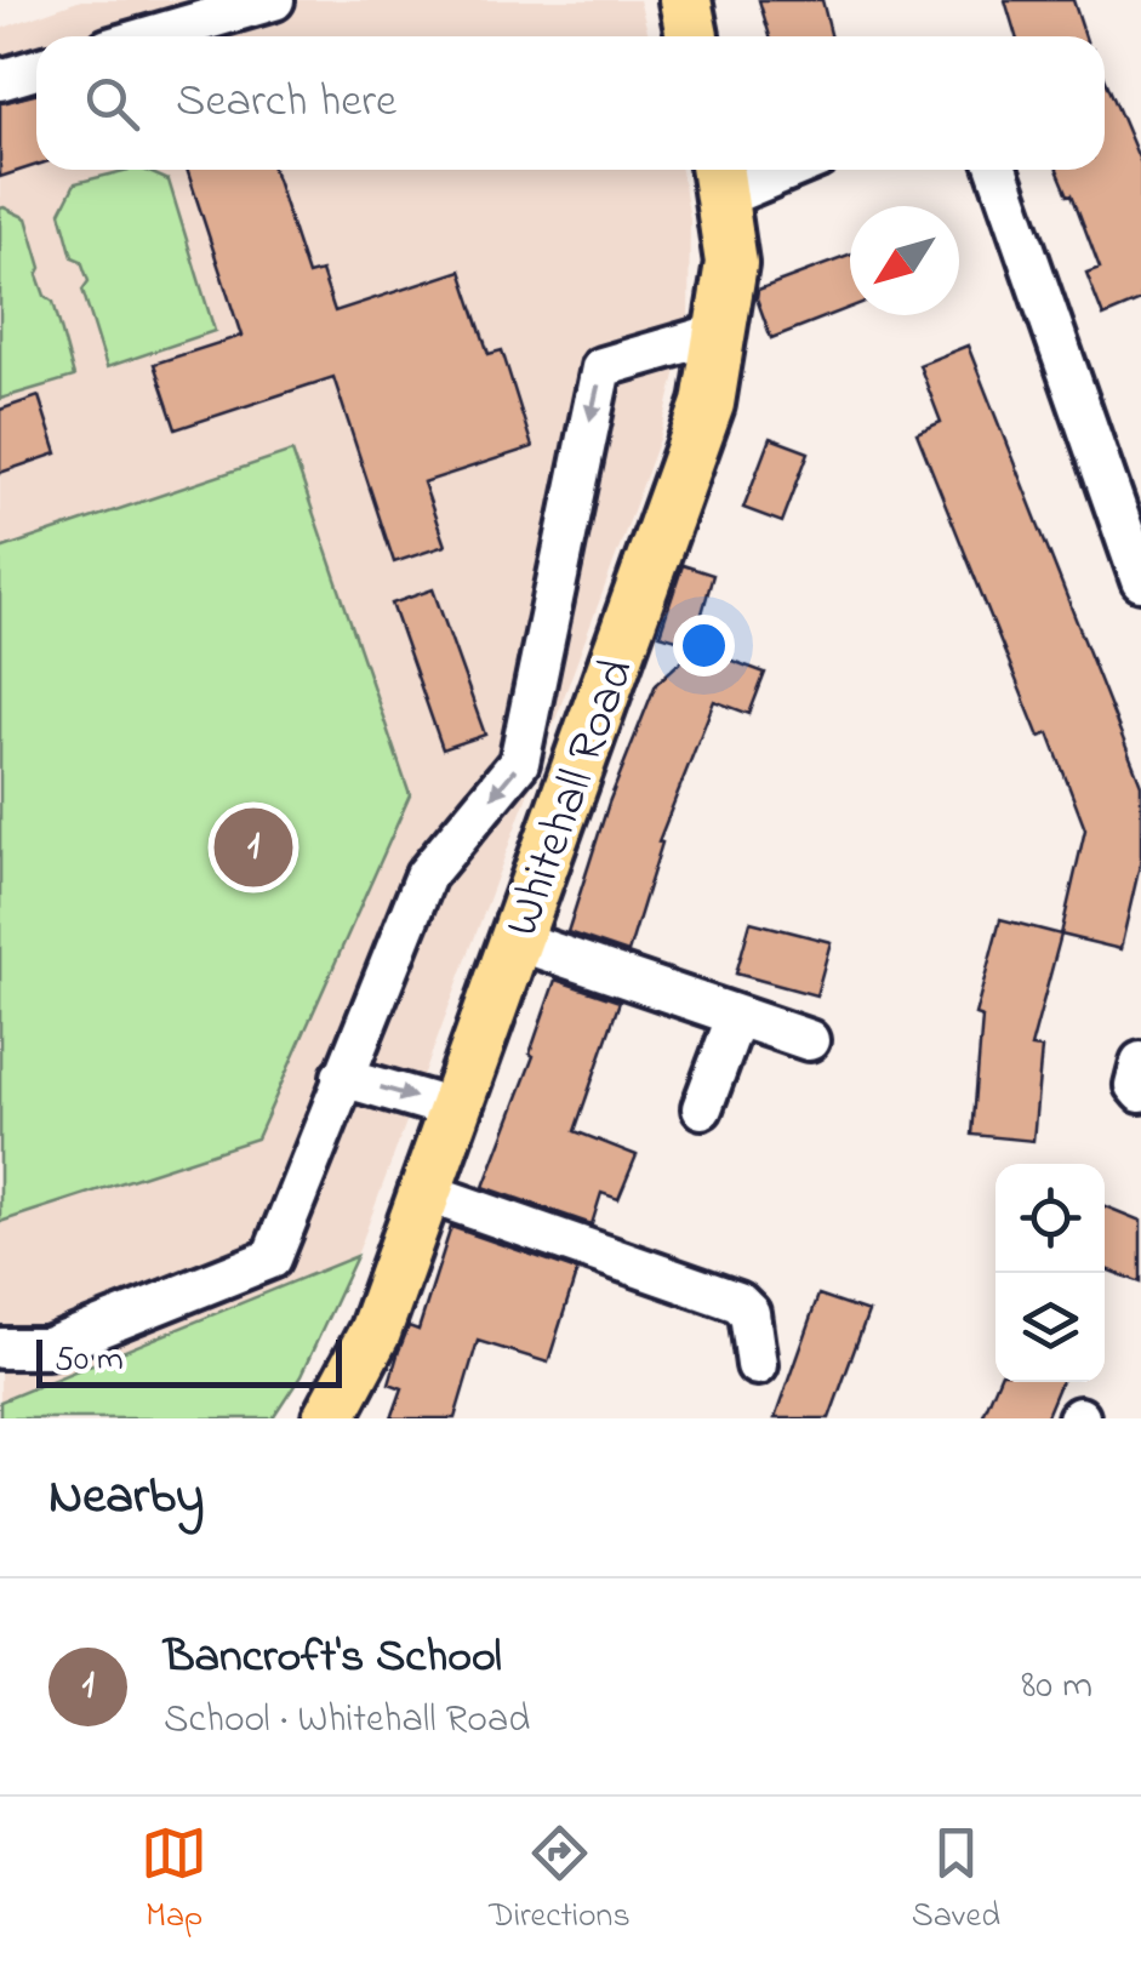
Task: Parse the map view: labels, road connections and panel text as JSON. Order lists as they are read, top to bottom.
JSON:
{
  "streets": {
    "main road": ["Whitehall Road"]
  },
  "scale_bar": "50 m",
  "north": "bottom left",
  "page": {
    "search": "Search here",
    "pins": "1",
    "scale": "50 m",
    "heading": "Nearby",
    "list": [
      {
        "mark": "1",
        "name": "Bancroft's School",
        "note": "School · Whitehall Road",
        "value": "80 m"
      }
    ],
    "nav": ["Map", "Directions", "Saved"]
  }
}
